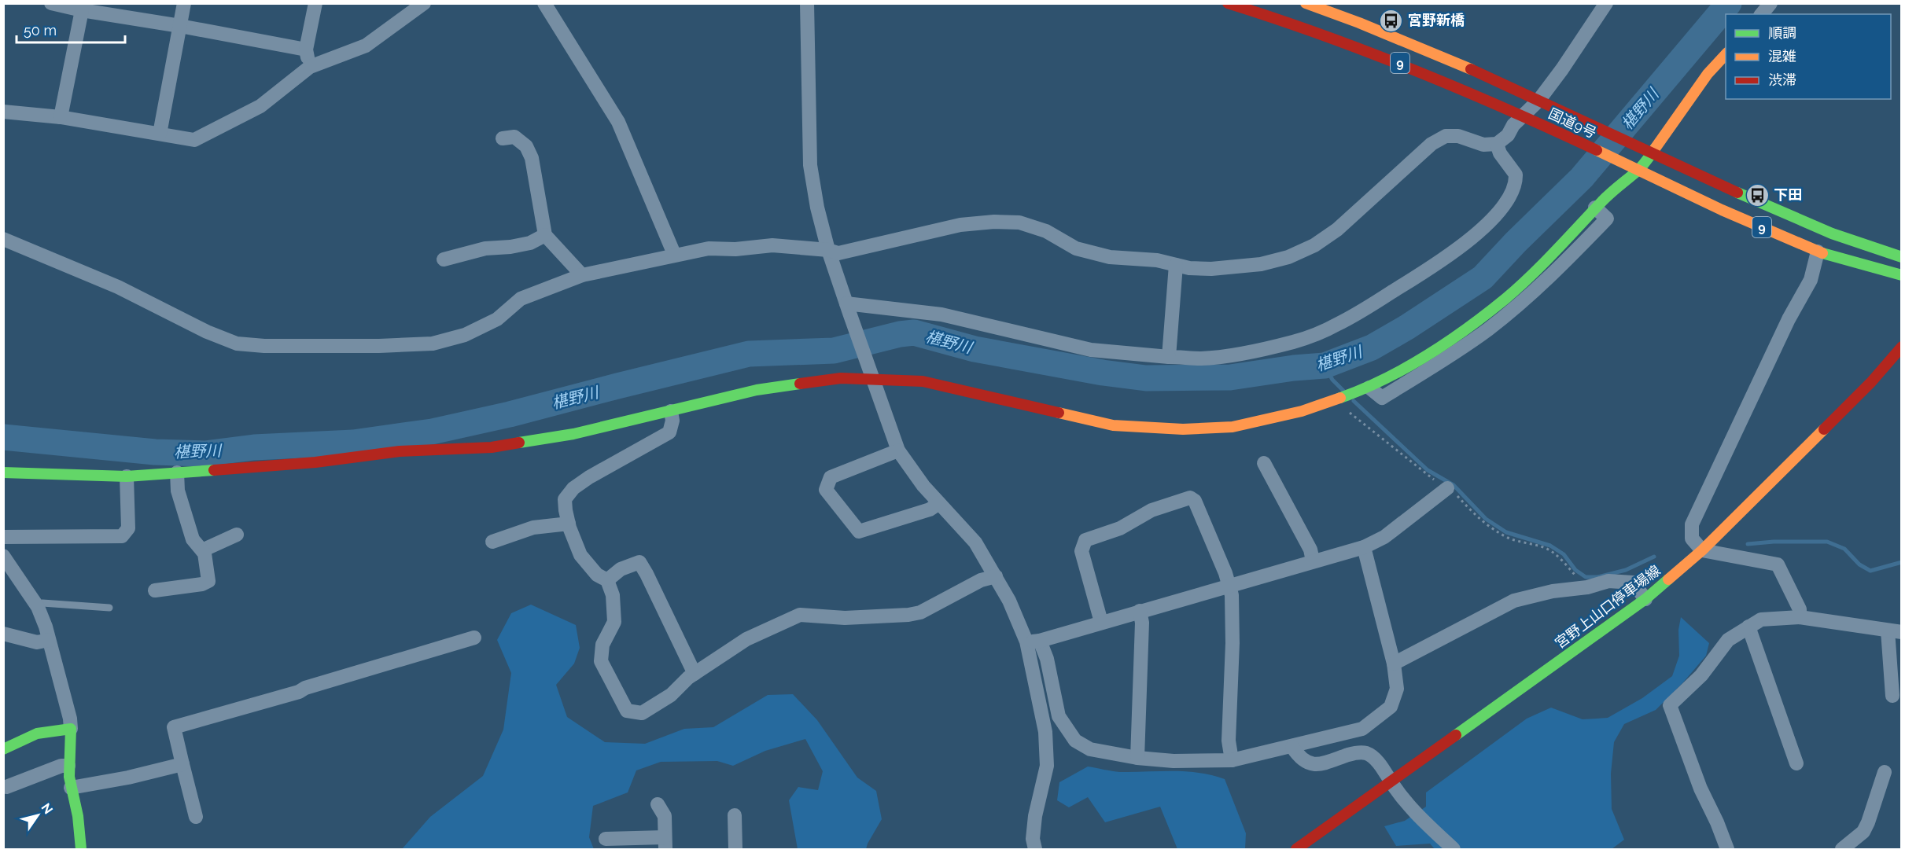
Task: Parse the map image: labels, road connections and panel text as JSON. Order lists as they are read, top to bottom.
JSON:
{
  "streets": {
    "main road": ["9", "国道9号", "宮野上山口停車場線"]
  },
  "water": ["椹野川"],
  "places": {
    "bus stop": ["宮野新橋", "下田"]
  },
  "legend": ["順調", "混雑", "渋滞"],
  "scale_bar": "50 m",
  "north": "top right"
}
